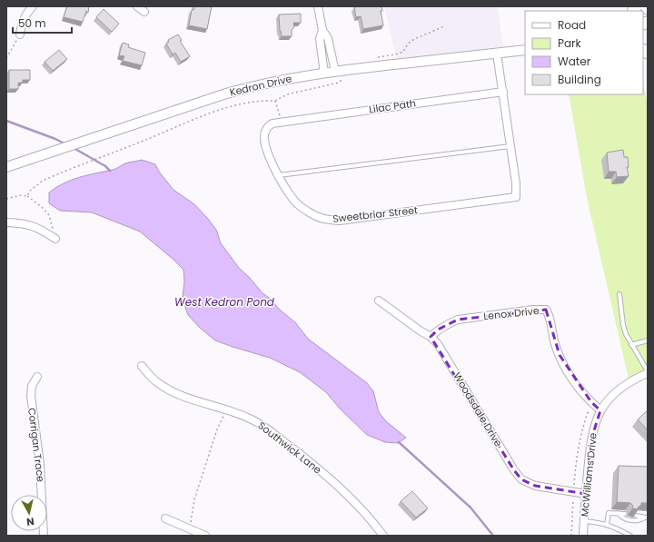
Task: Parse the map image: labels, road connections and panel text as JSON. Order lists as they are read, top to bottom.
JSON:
{
  "streets": {
    "street": [
      "Kedron Drive",
      "Lilac Path",
      "Sweetbriar Street",
      "Lenox Drive",
      "Woodsdale Drive",
      "Corrigan Trace",
      "Southwick Lane",
      "McWilliams Drive"
    ]
  },
  "crossings": [
    ["Lilac Path", "Sweetbriar Street"],
    ["Lenox Drive", "Woodsdale Drive"],
    ["Lenox Drive", "McWilliams Drive"],
    ["Woodsdale Drive", "McWilliams Drive"]
  ],
  "water": ["West Kedron Pond"],
  "legend": [
    "Road",
    "Park",
    "Water",
    "Building"
  ],
  "scale_bar": "50 m",
  "north": "bottom"
}
